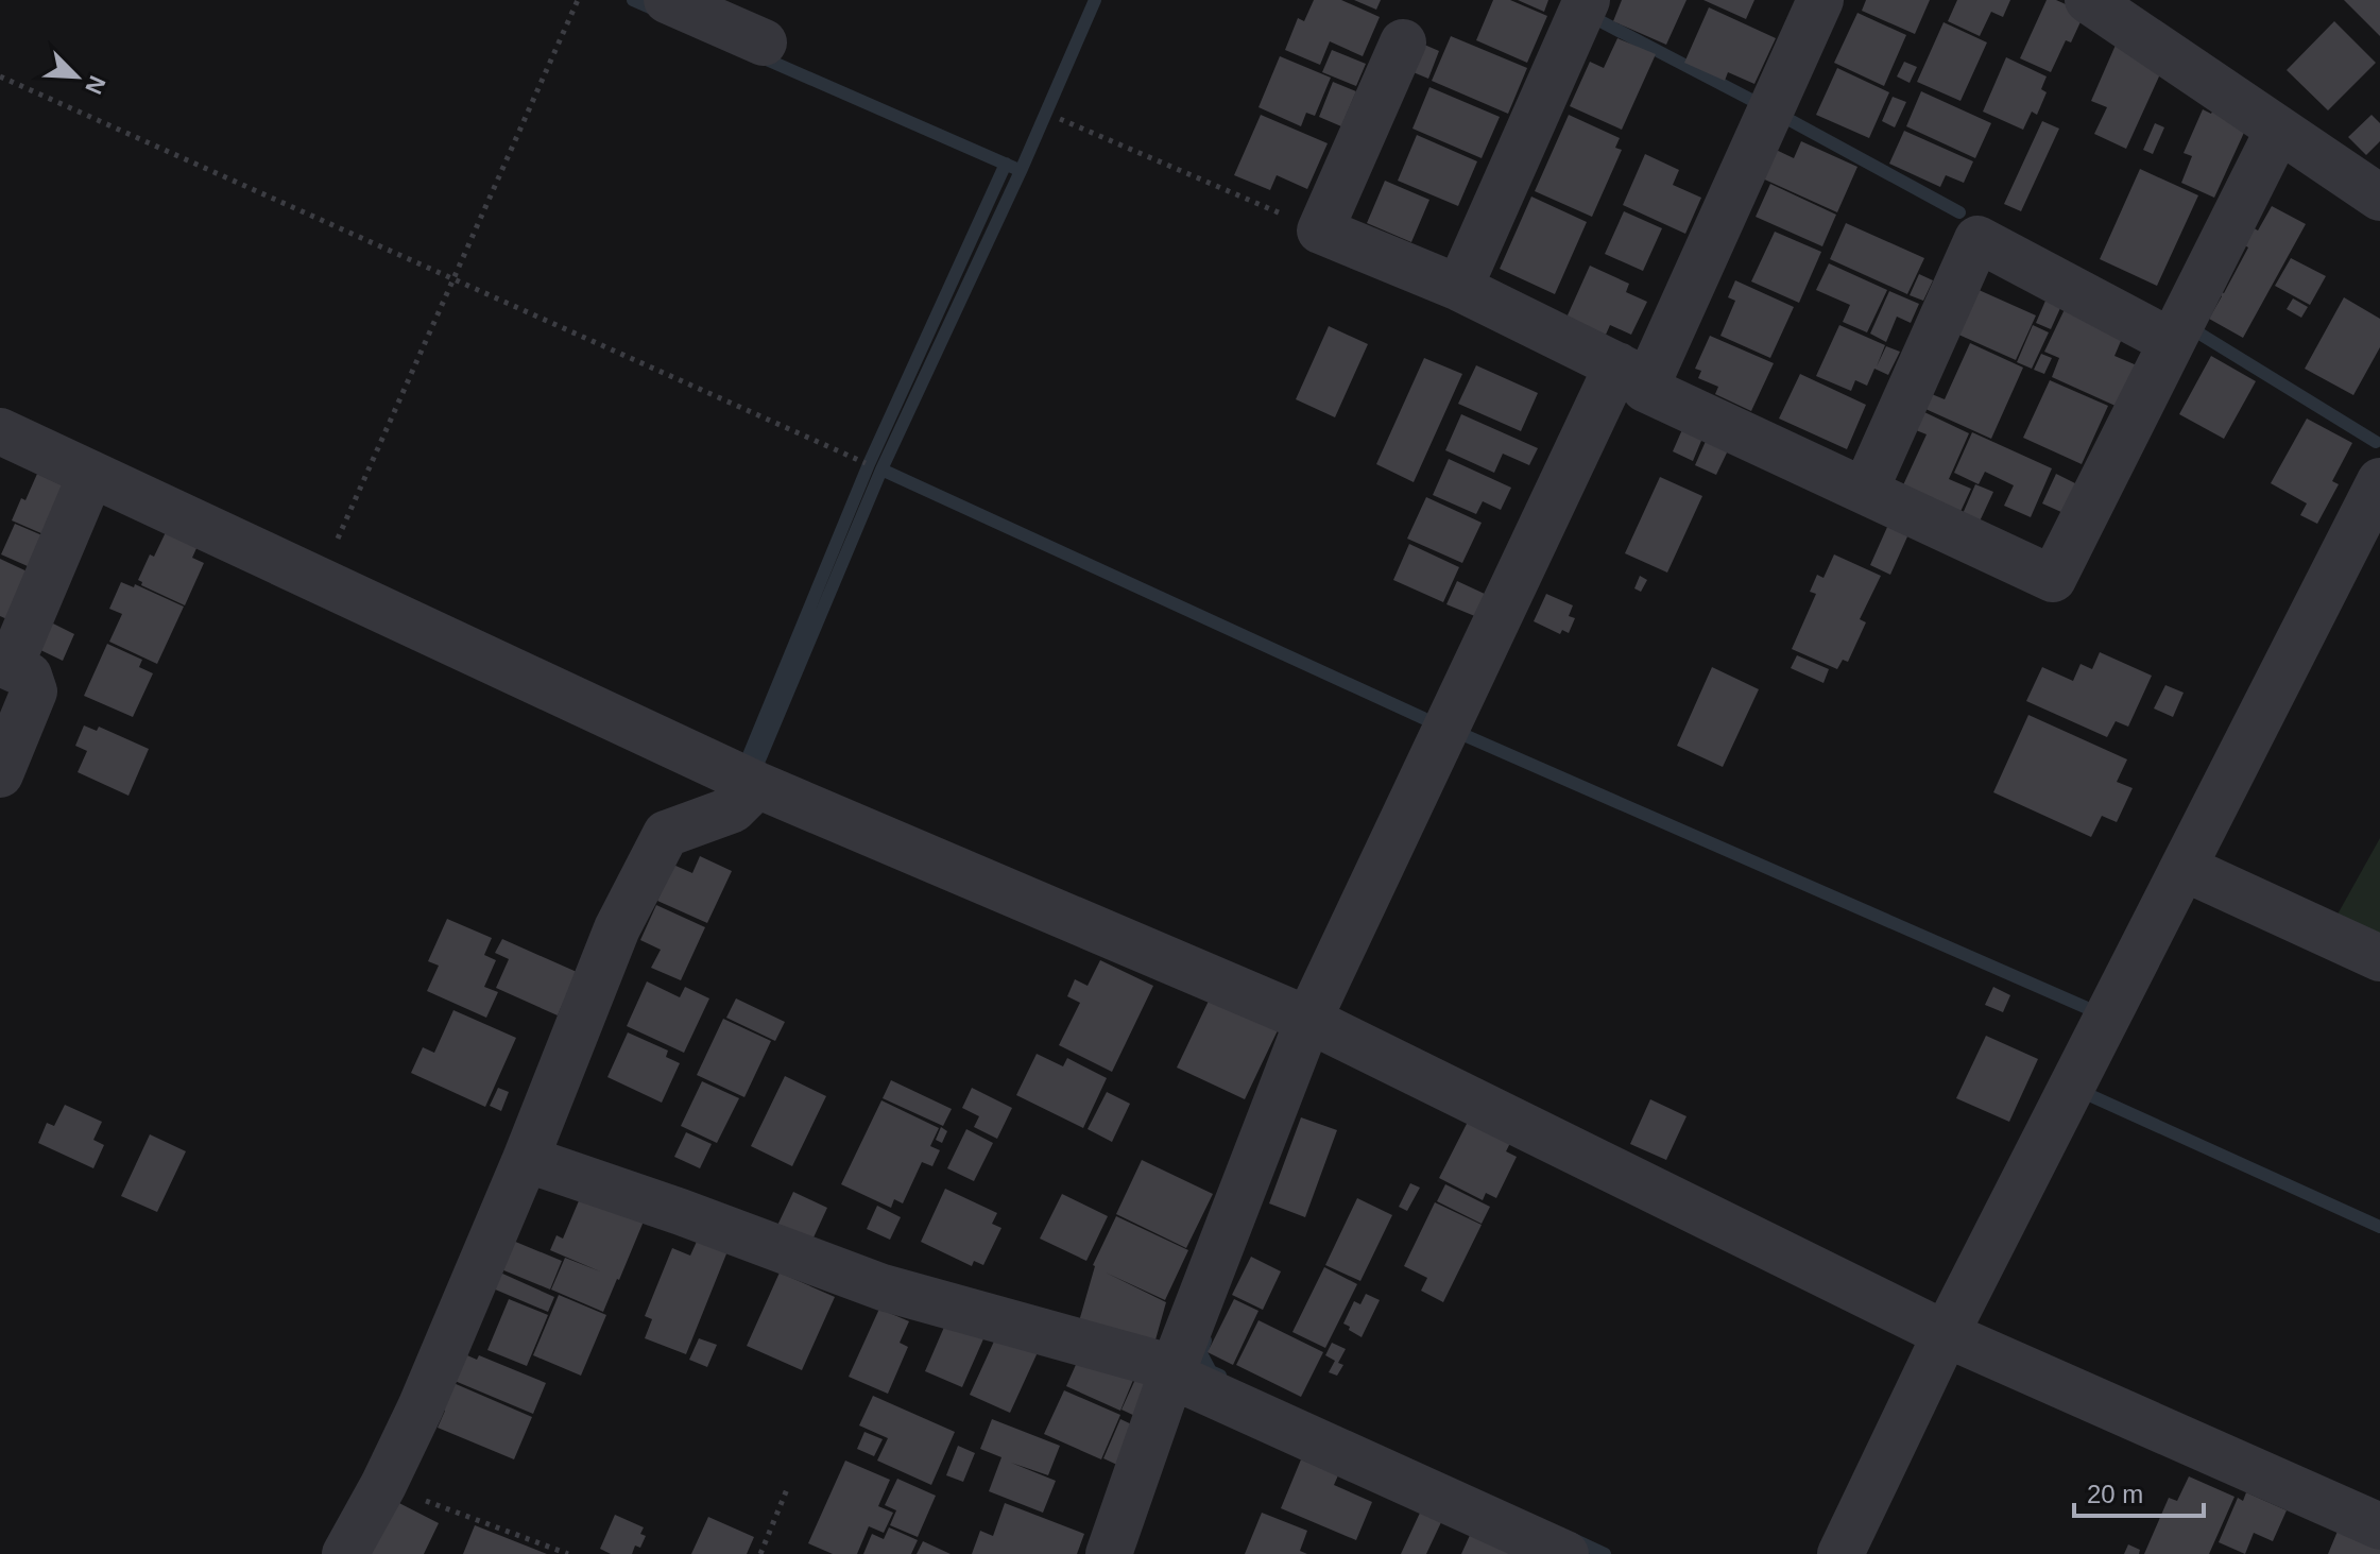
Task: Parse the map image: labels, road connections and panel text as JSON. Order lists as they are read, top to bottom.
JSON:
{
  "scale_bar": "20 m",
  "north": "bottom right"
}
